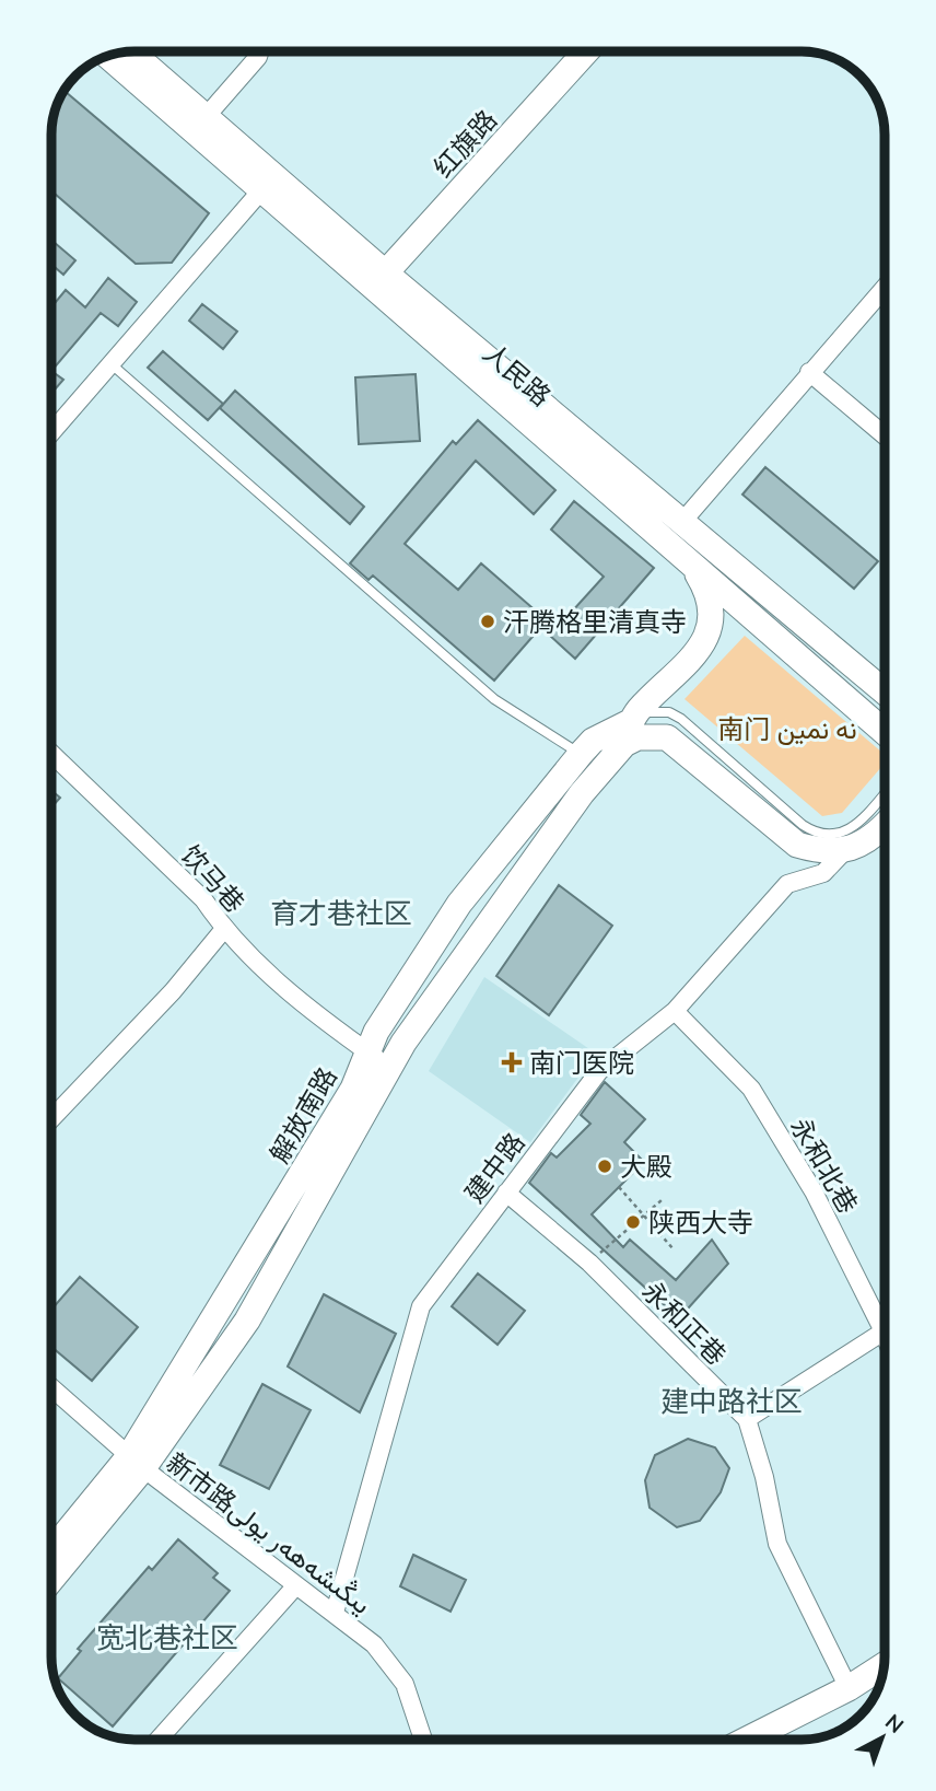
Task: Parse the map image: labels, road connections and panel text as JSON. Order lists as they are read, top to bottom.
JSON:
{
  "streets": {
    "main road": ["红旗路", "人民路", "解放南路"],
    "street": [
      "饮马巷",
      "永和北巷",
      "建中路",
      "永和正巷",
      "新市路يىڭىشەھەر يولى"
    ]
  },
  "crossings": [
    ["红旗路", "人民路"],
    ["人民路", "解放南路"],
    ["饮马巷", "解放南路"],
    ["解放南路", "建中路"],
    ["解放南路", "新市路يىڭىشەھەر يولى"],
    ["永和北巷", "建中路"],
    ["建中路", "永和正巷"],
    ["建中路", "新市路يىڭىشەھەر يولى"]
  ],
  "districts": ["育才巷社区", "建中路社区", "宽北巷社区"],
  "parks": ["南门 نە نمين"],
  "places": {
    "other": ["汗腾格里清真寺", "大殿", "陕西大寺"],
    "health": ["南门医院"]
  },
  "north": "top right"
}
